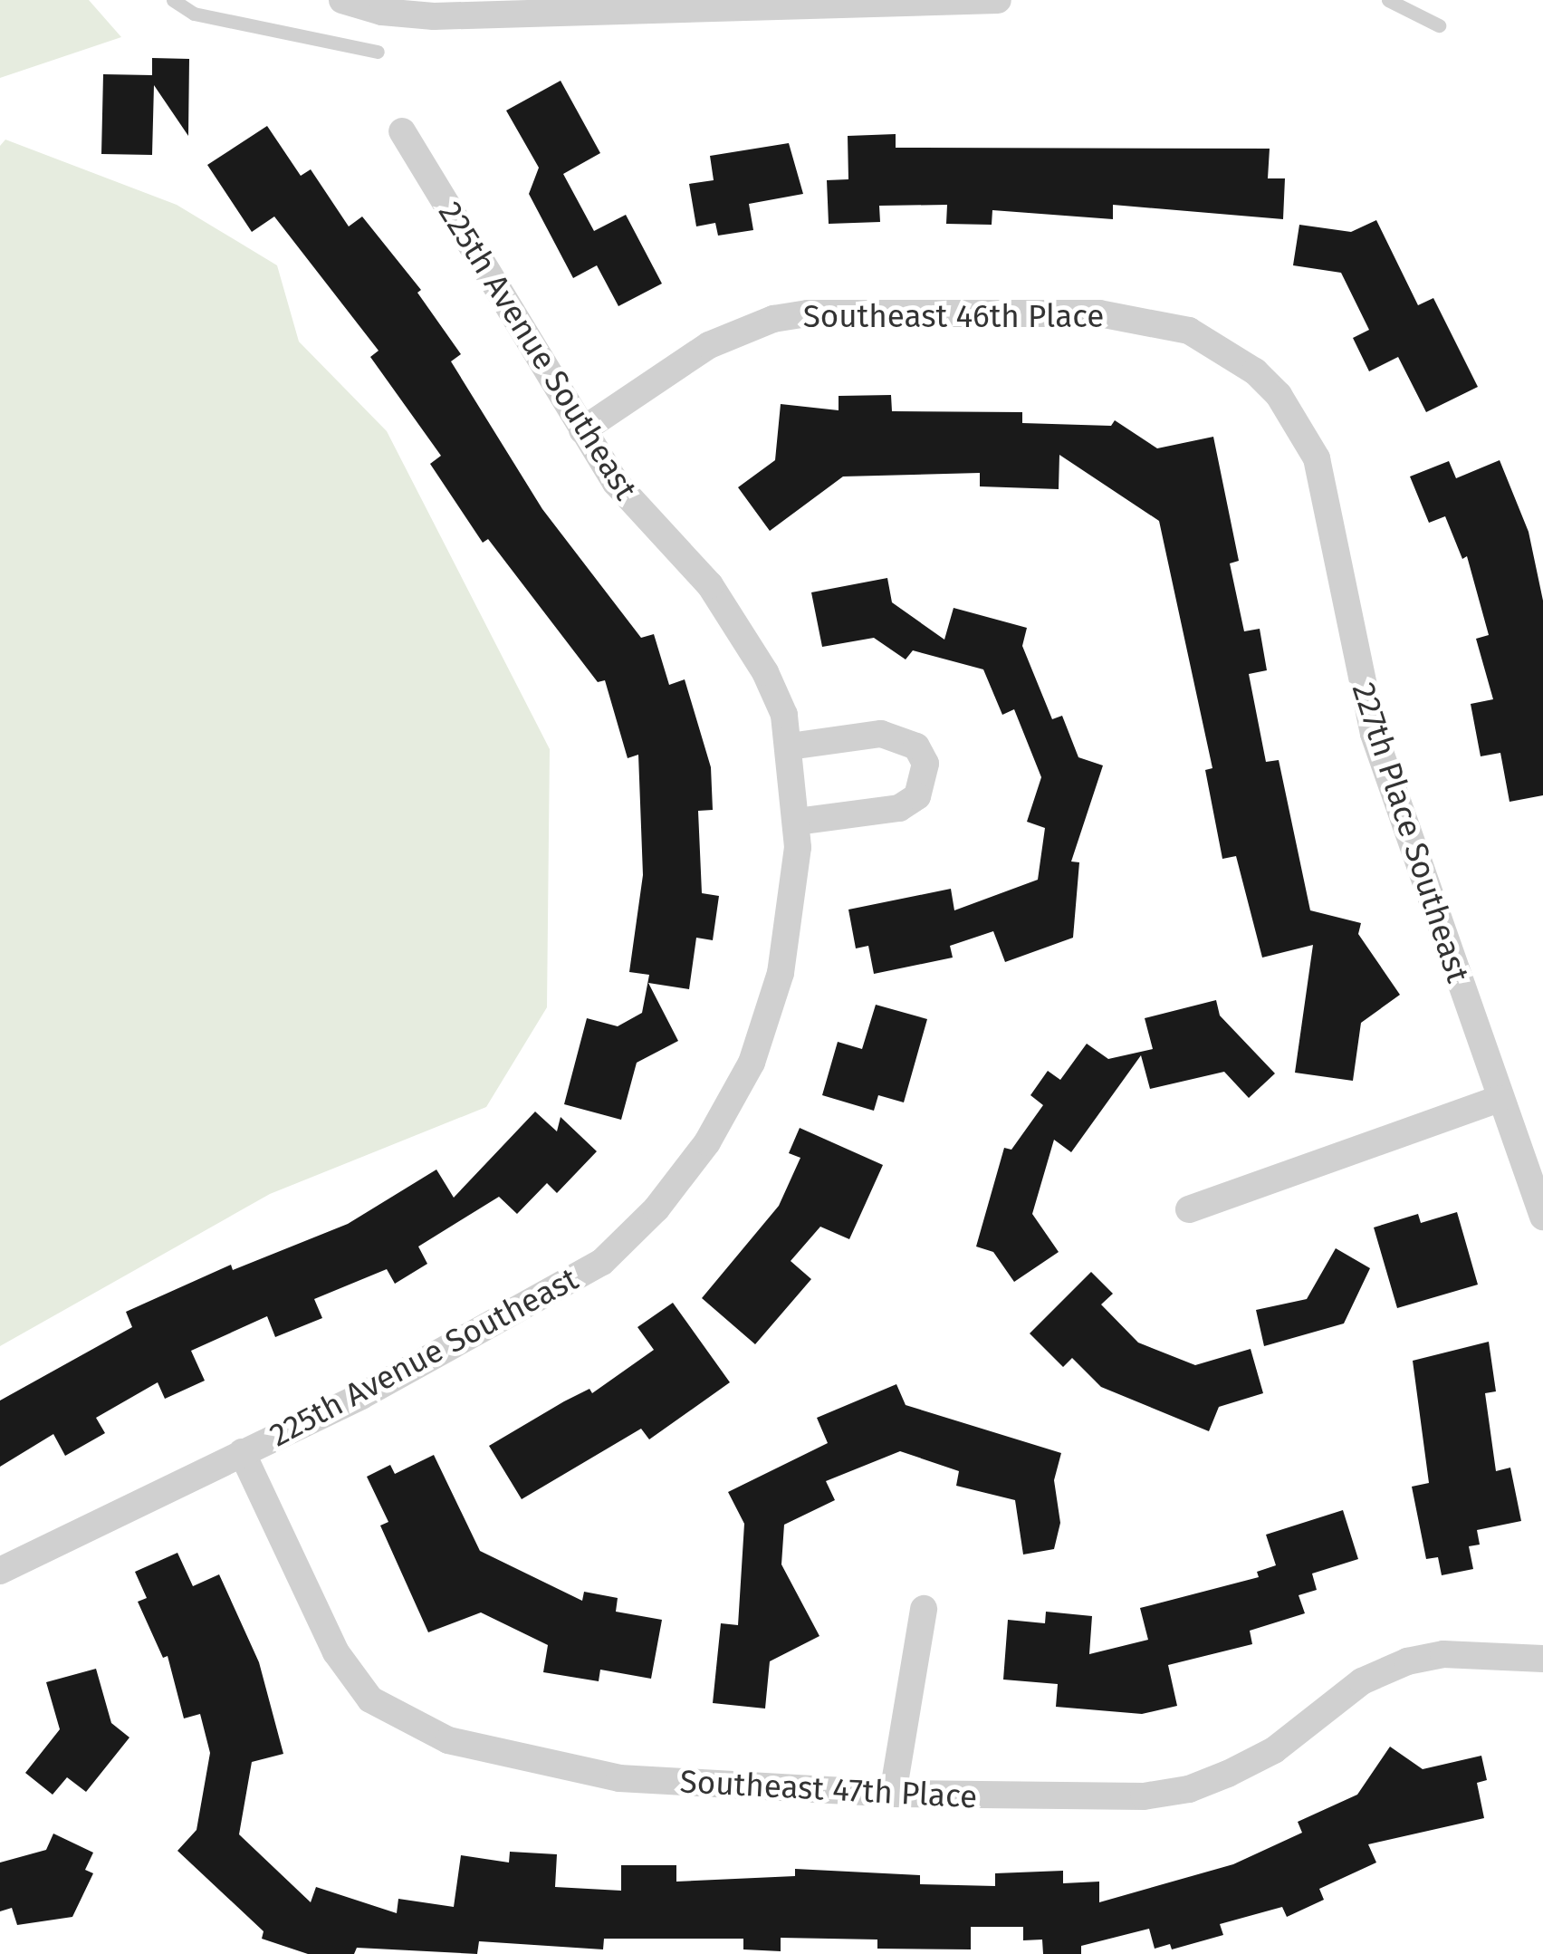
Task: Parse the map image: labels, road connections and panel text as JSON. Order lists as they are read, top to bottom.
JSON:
{
  "streets": {
    "street": [
      "Southeast 46th Place",
      "225th Avenue Southeast",
      "227th Place Southeast",
      "Southeast 47th Place"
    ]
  },
  "crossings": [
    ["Southeast 46th Place", "225th Avenue Southeast"],
    ["Southeast 46th Place", "227th Place Southeast"],
    ["225th Avenue Southeast", "Southeast 47th Place"]
  ]
}
